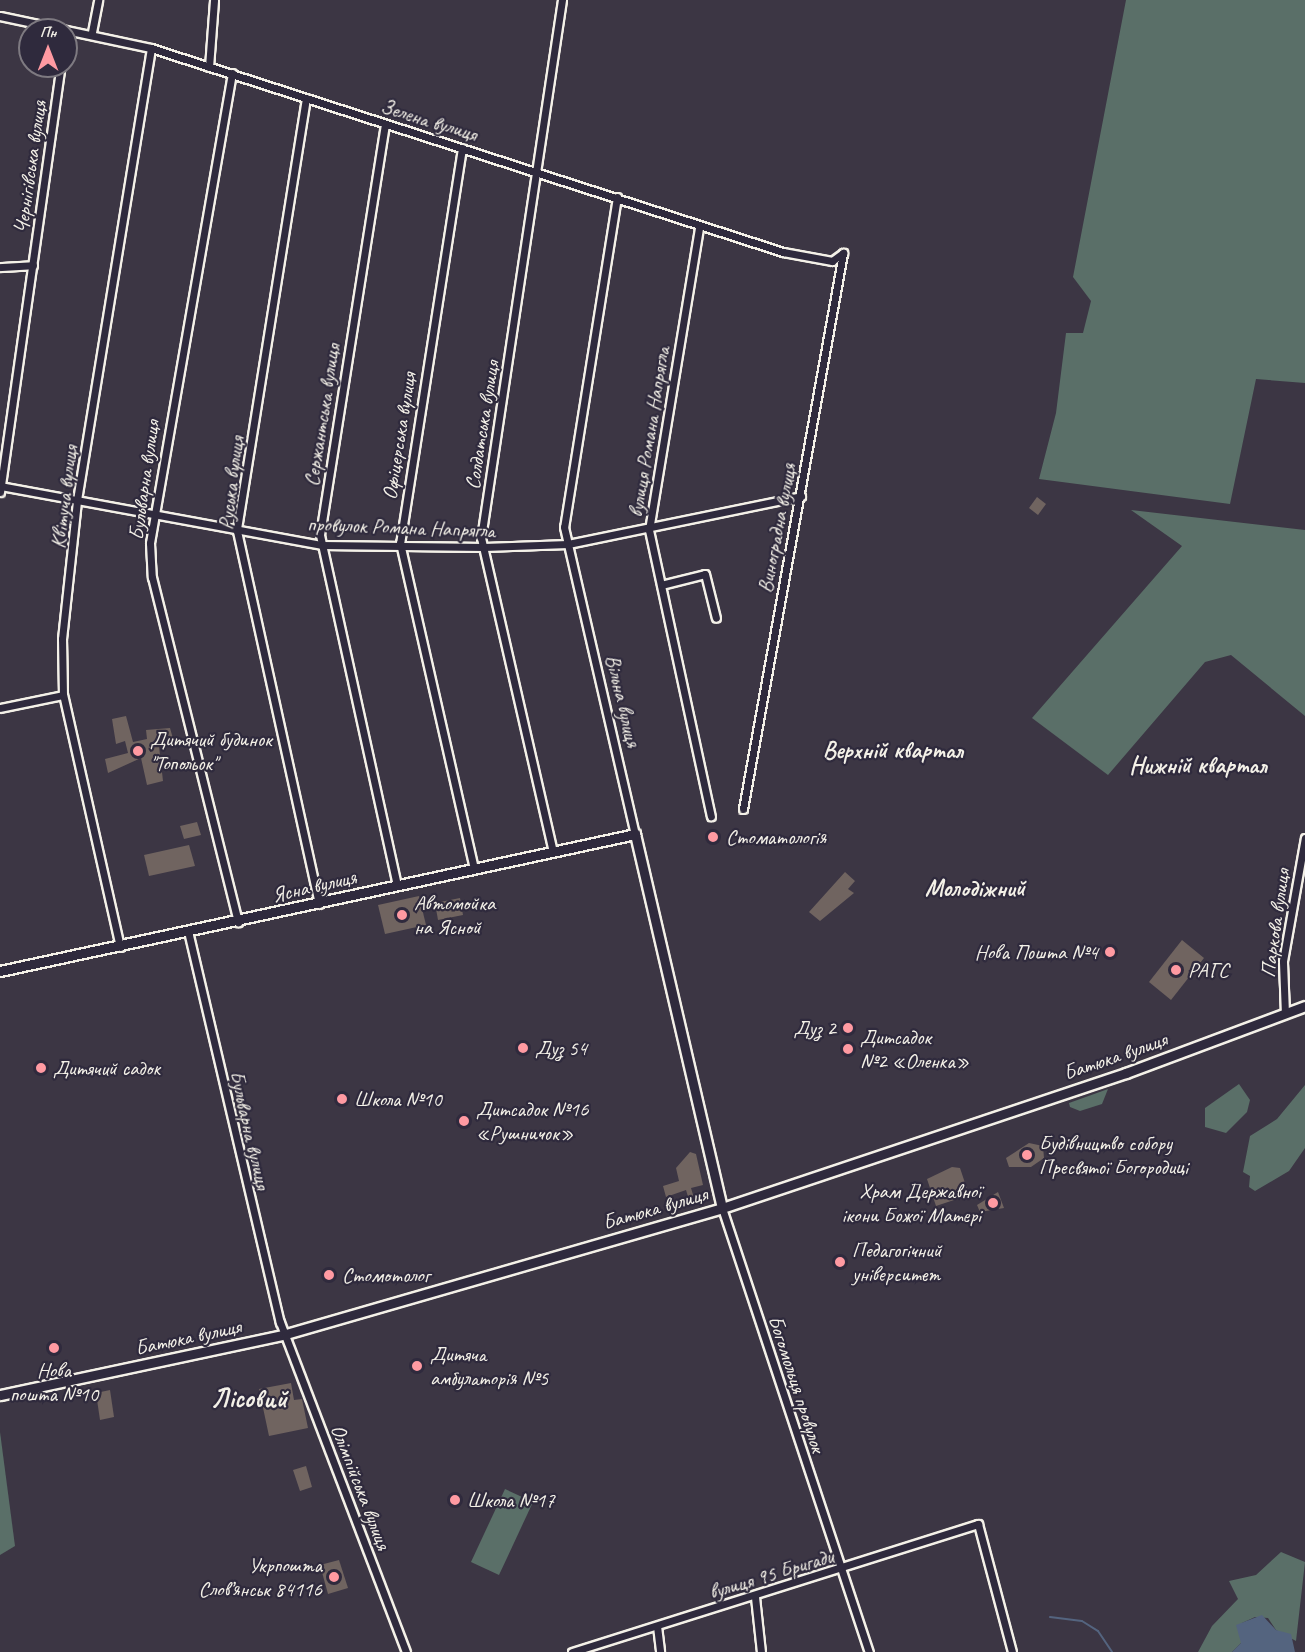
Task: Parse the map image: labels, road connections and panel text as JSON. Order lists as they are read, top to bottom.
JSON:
{
  "streets": {
    "street": [
      "Зелена вулиця",
      "Чернігівська вулиця",
      "Сержантська вулиця",
      "Солдатська вулиця",
      "вулиця Романа Напрягла",
      "Офіцерська вулиця",
      "Бульварна вулиця",
      "Руська вулиця",
      "Квітуча вулиця",
      "провулок Романа Напрягла",
      "Виноградна вулиця",
      "Вільна вулиця",
      "Ясна вулиця",
      "Паркова вулиця",
      "Батюка вулиця",
      "Богомольця провулок",
      "Олімпійська вулиця",
      "вулиця 95 Бригади"
    ]
  },
  "crossings": [
    ["Зелена вулиця", "Сержантська вулиця"],
    ["Зелена вулиця", "Солдатська вулиця"],
    ["Зелена вулиця", "вулиця Романа Напрягла"],
    ["Зелена вулиця", "Офіцерська вулиця"],
    ["Зелена вулиця", "Бульварна вулиця"],
    ["Зелена вулиця", "Руська вулиця"],
    ["Зелена вулиця", "Квітуча вулиця"],
    ["Зелена вулиця", "Виноградна вулиця"],
    ["Зелена вулиця", "Вільна вулиця"],
    ["Чернігівська вулиця", "провулок Романа Напрягла"],
    ["Сержантська вулиця", "провулок Романа Напрягла"],
    ["Сержантська вулиця", "Ясна вулиця"],
    ["Солдатська вулиця", "провулок Романа Напрягла"],
    ["Солдатська вулиця", "Ясна вулиця"],
    ["вулиця Романа Напрягла", "провулок Романа Напрягла"],
    ["Офіцерська вулиця", "провулок Романа Напрягла"],
    ["Офіцерська вулиця", "Ясна вулиця"],
    ["Бульварна вулиця", "провулок Романа Напрягла"],
    ["Бульварна вулиця", "Ясна вулиця"],
    ["Бульварна вулиця", "Батюка вулиця"],
    ["Бульварна вулиця", "Олімпійська вулиця"],
    ["Руська вулиця", "провулок Романа Напрягла"],
    ["Руська вулиця", "Ясна вулиця"],
    ["Квітуча вулиця", "провулок Романа Напрягла"],
    ["Квітуча вулиця", "Ясна вулиця"],
    ["провулок Романа Напрягла", "Виноградна вулиця"],
    ["провулок Романа Напрягла", "Вільна вулиця"],
    ["Вільна вулиця", "Ясна вулиця"],
    ["Вільна вулиця", "Батюка вулиця"],
    ["Вільна вулиця", "Богомольця провулок"],
    ["Паркова вулиця", "Батюка вулиця"],
    ["Батюка вулиця", "Богомольця провулок"],
    ["Батюка вулиця", "Олімпійська вулиця"],
    ["Богомольця провулок", "вулиця 95 Бригади"]
  ],
  "districts": [
    "Верхній квартал",
    "Нижній квартал",
    "Молодіжний",
    "Лісовий"
  ],
  "places": [
    "Дитячий будинок \"Топольок\"",
    "Стоматологія",
    "Автомойка на Ясной",
    "Нова Пошта №4",
    "РАГС",
    "Дуз 2",
    "Дуз 54",
    "Дитсадок №2 «Оленка»",
    "Дитячий садок",
    "Школа №10",
    "Дитсадок №16 «Рушничок»",
    "Будівництво собору Пресвятої Богородиці",
    "Храм Державної ікони Божої Матері",
    "Педагогічний університет",
    "Стомотолог",
    "Нова пошта №10",
    "Дитяча амбулаторія №5",
    "Школа №17",
    "Укрпошта Слов’янськ 84116"
  ],
  "north": "top"
}
